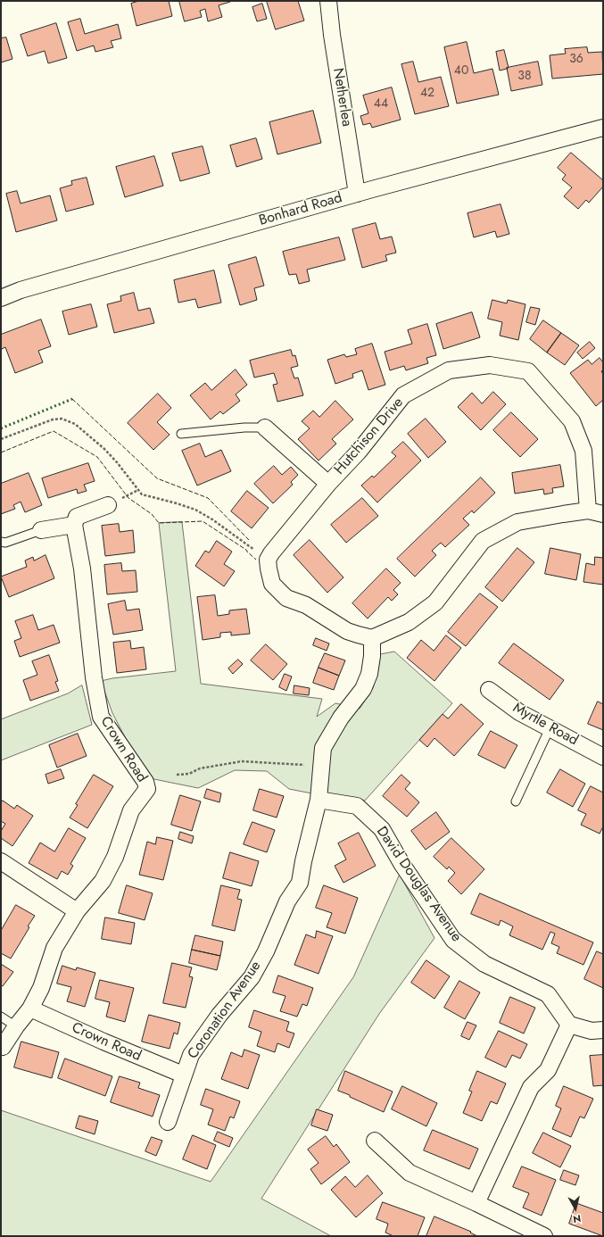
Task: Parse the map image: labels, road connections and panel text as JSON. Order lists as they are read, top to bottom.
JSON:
{
  "streets": {
    "street": [
      "Netherlea",
      "Bonhard Road",
      "Hutchison Drive",
      "Myrtle Road",
      "Crown Road",
      "David Douglas Avenue",
      "Coronation Avenue"
    ]
  },
  "crossings": [
    ["Netherlea", "Bonhard Road"],
    ["Crown Road", "Coronation Avenue"],
    ["David Douglas Avenue", "Coronation Avenue"]
  ],
  "house_numbers": [
    "36",
    "40",
    "38",
    "42",
    "44"
  ],
  "north": "bottom"
}
